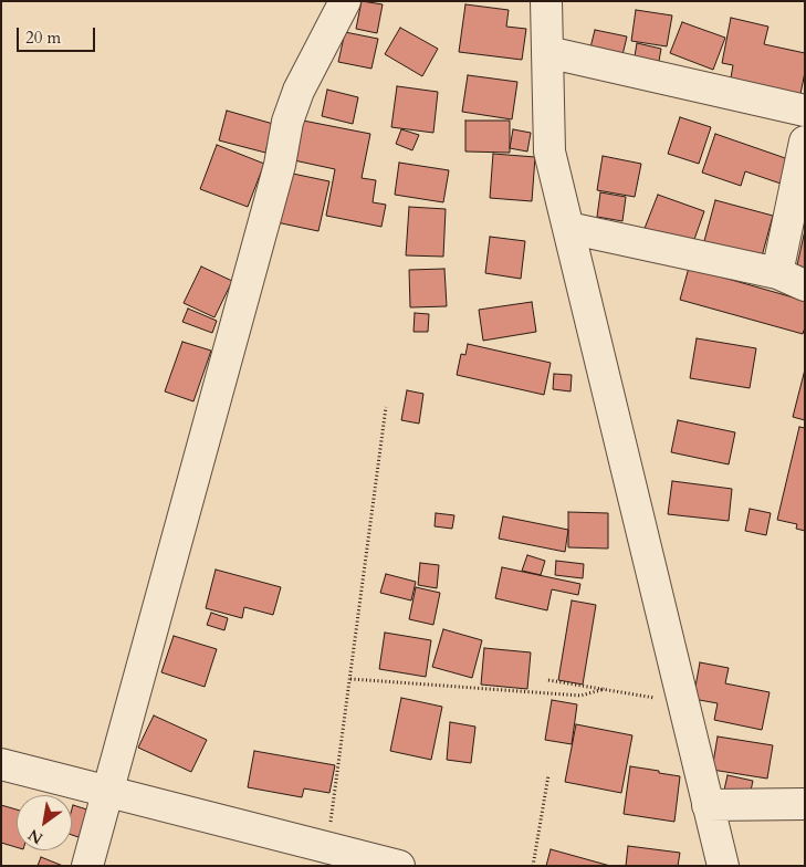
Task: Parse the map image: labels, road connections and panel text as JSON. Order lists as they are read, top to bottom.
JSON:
{
  "scale_bar": "20 m",
  "north": "bottom left"
}
